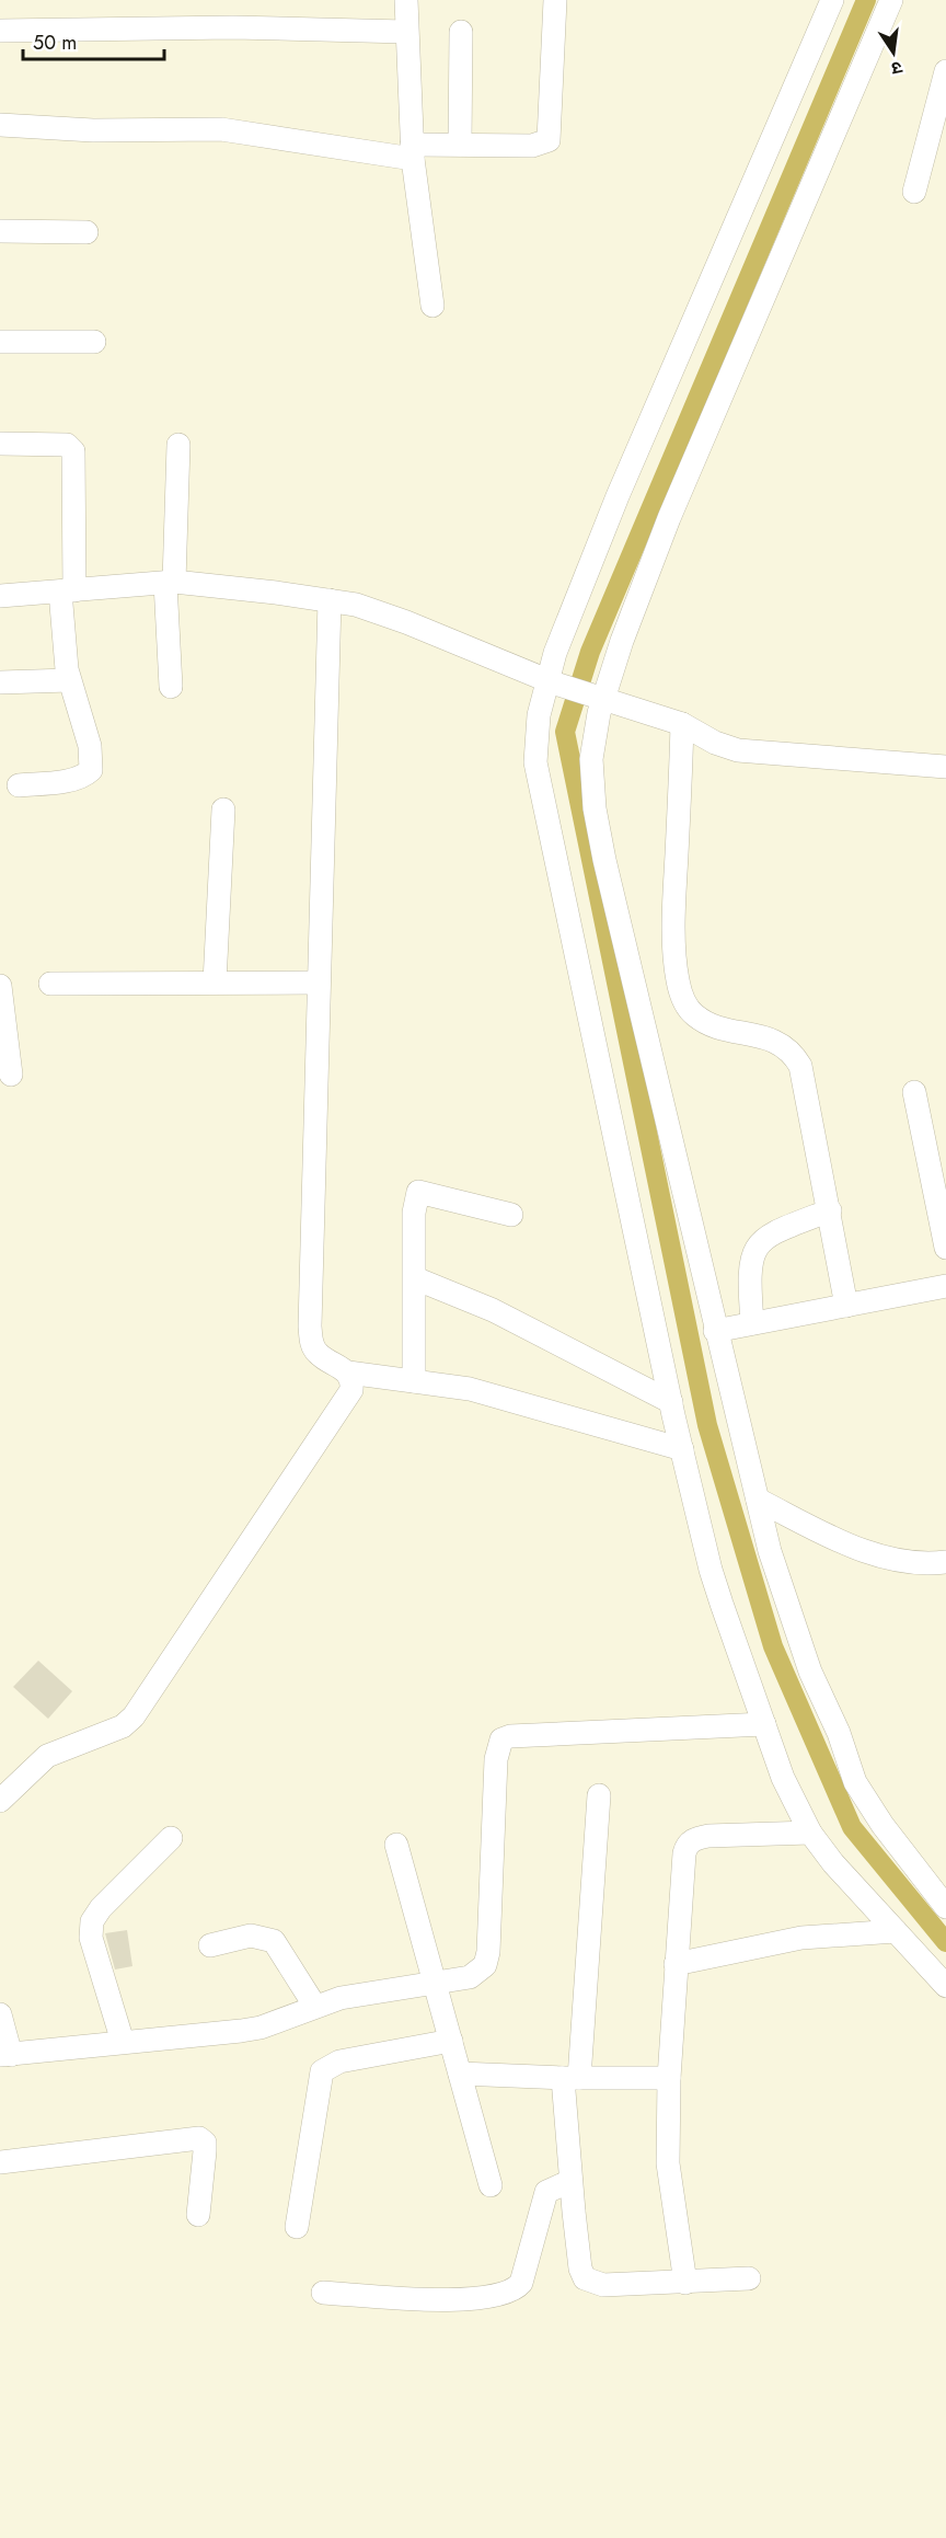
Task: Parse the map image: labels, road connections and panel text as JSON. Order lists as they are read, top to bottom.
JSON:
{
  "scale_bar": "50 m",
  "north": "bottom"
}
